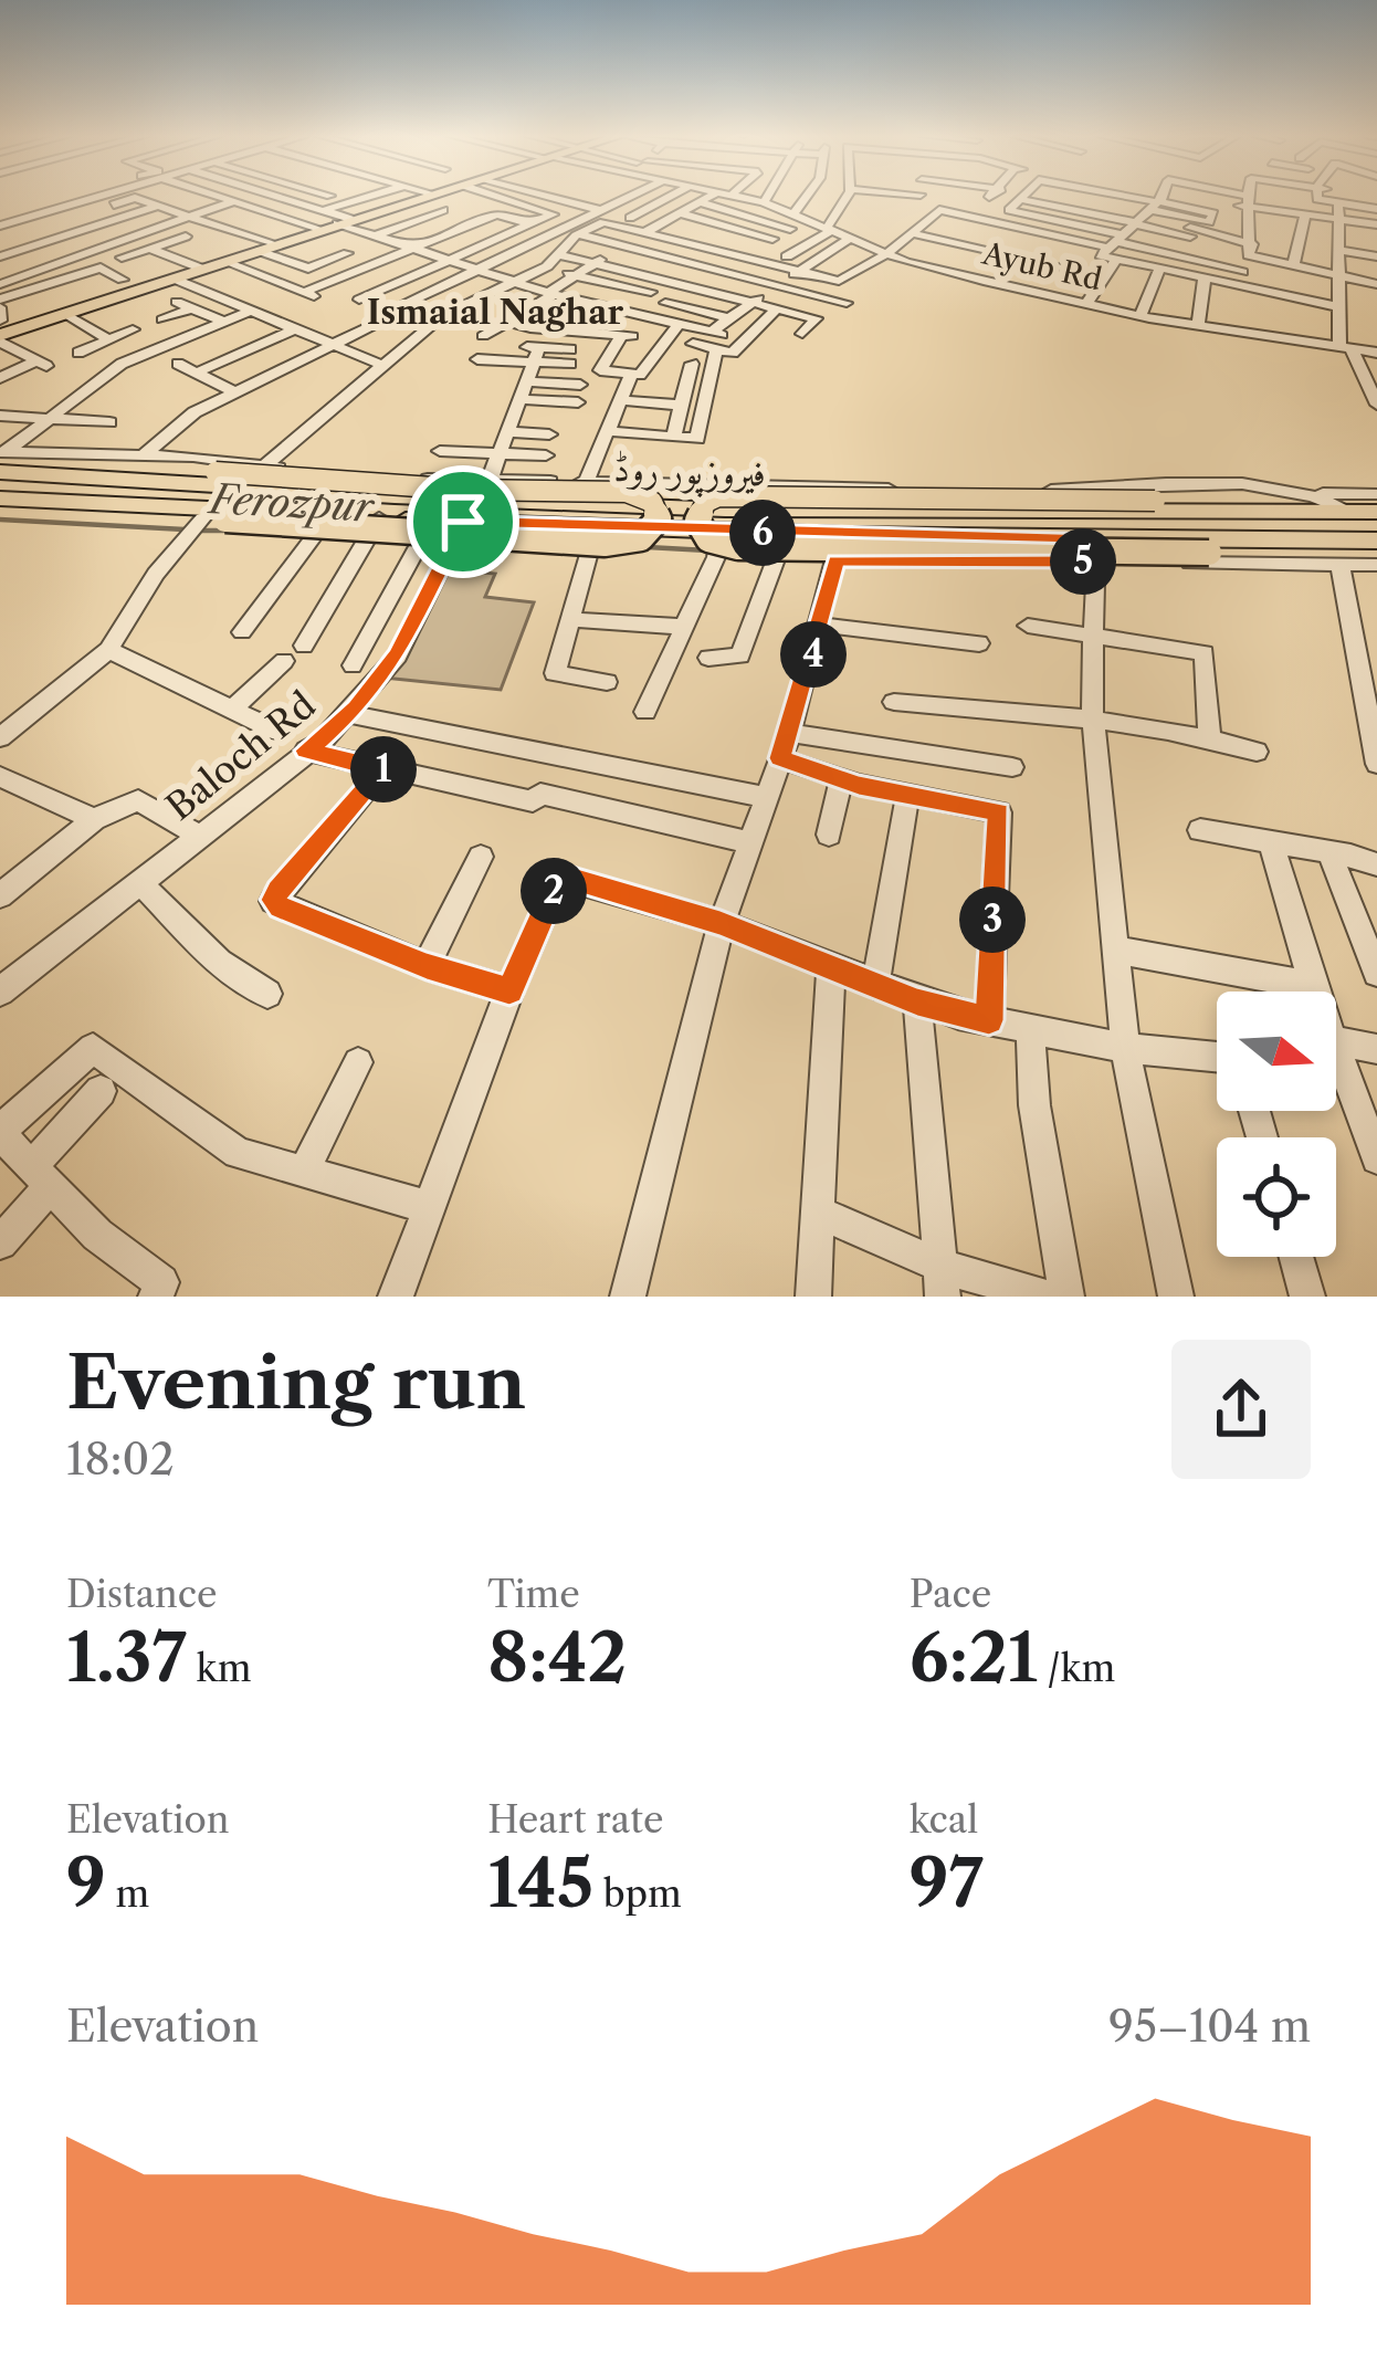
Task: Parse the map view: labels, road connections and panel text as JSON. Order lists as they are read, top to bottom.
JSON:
{
  "streets": {
    "main road": ["فیروزپور روڈ"],
    "street": ["Ayub Rd", "Baloch Rd"]
  },
  "crossings": [
    ["فیروزپور روڈ", "Baloch Rd"]
  ],
  "districts": ["Ismaial Naghar"],
  "water": ["Ferozpur"],
  "north": "right",
  "page": {
    "pins": [
      "6",
      "5",
      "4",
      "1",
      "2",
      "3"
    ],
    "heading": ["Evening run", "18:02"],
    "stats": [
      ["Distance", "1.37 km"],
      ["Time", "8:42"],
      ["Pace", "6:21 /km"],
      ["Elevation", "9 m"],
      ["Heart rate", "145 bpm"],
      ["kcal", "97"]
    ],
    "chart": ["Elevation", "95–104 m"]
  }
}
